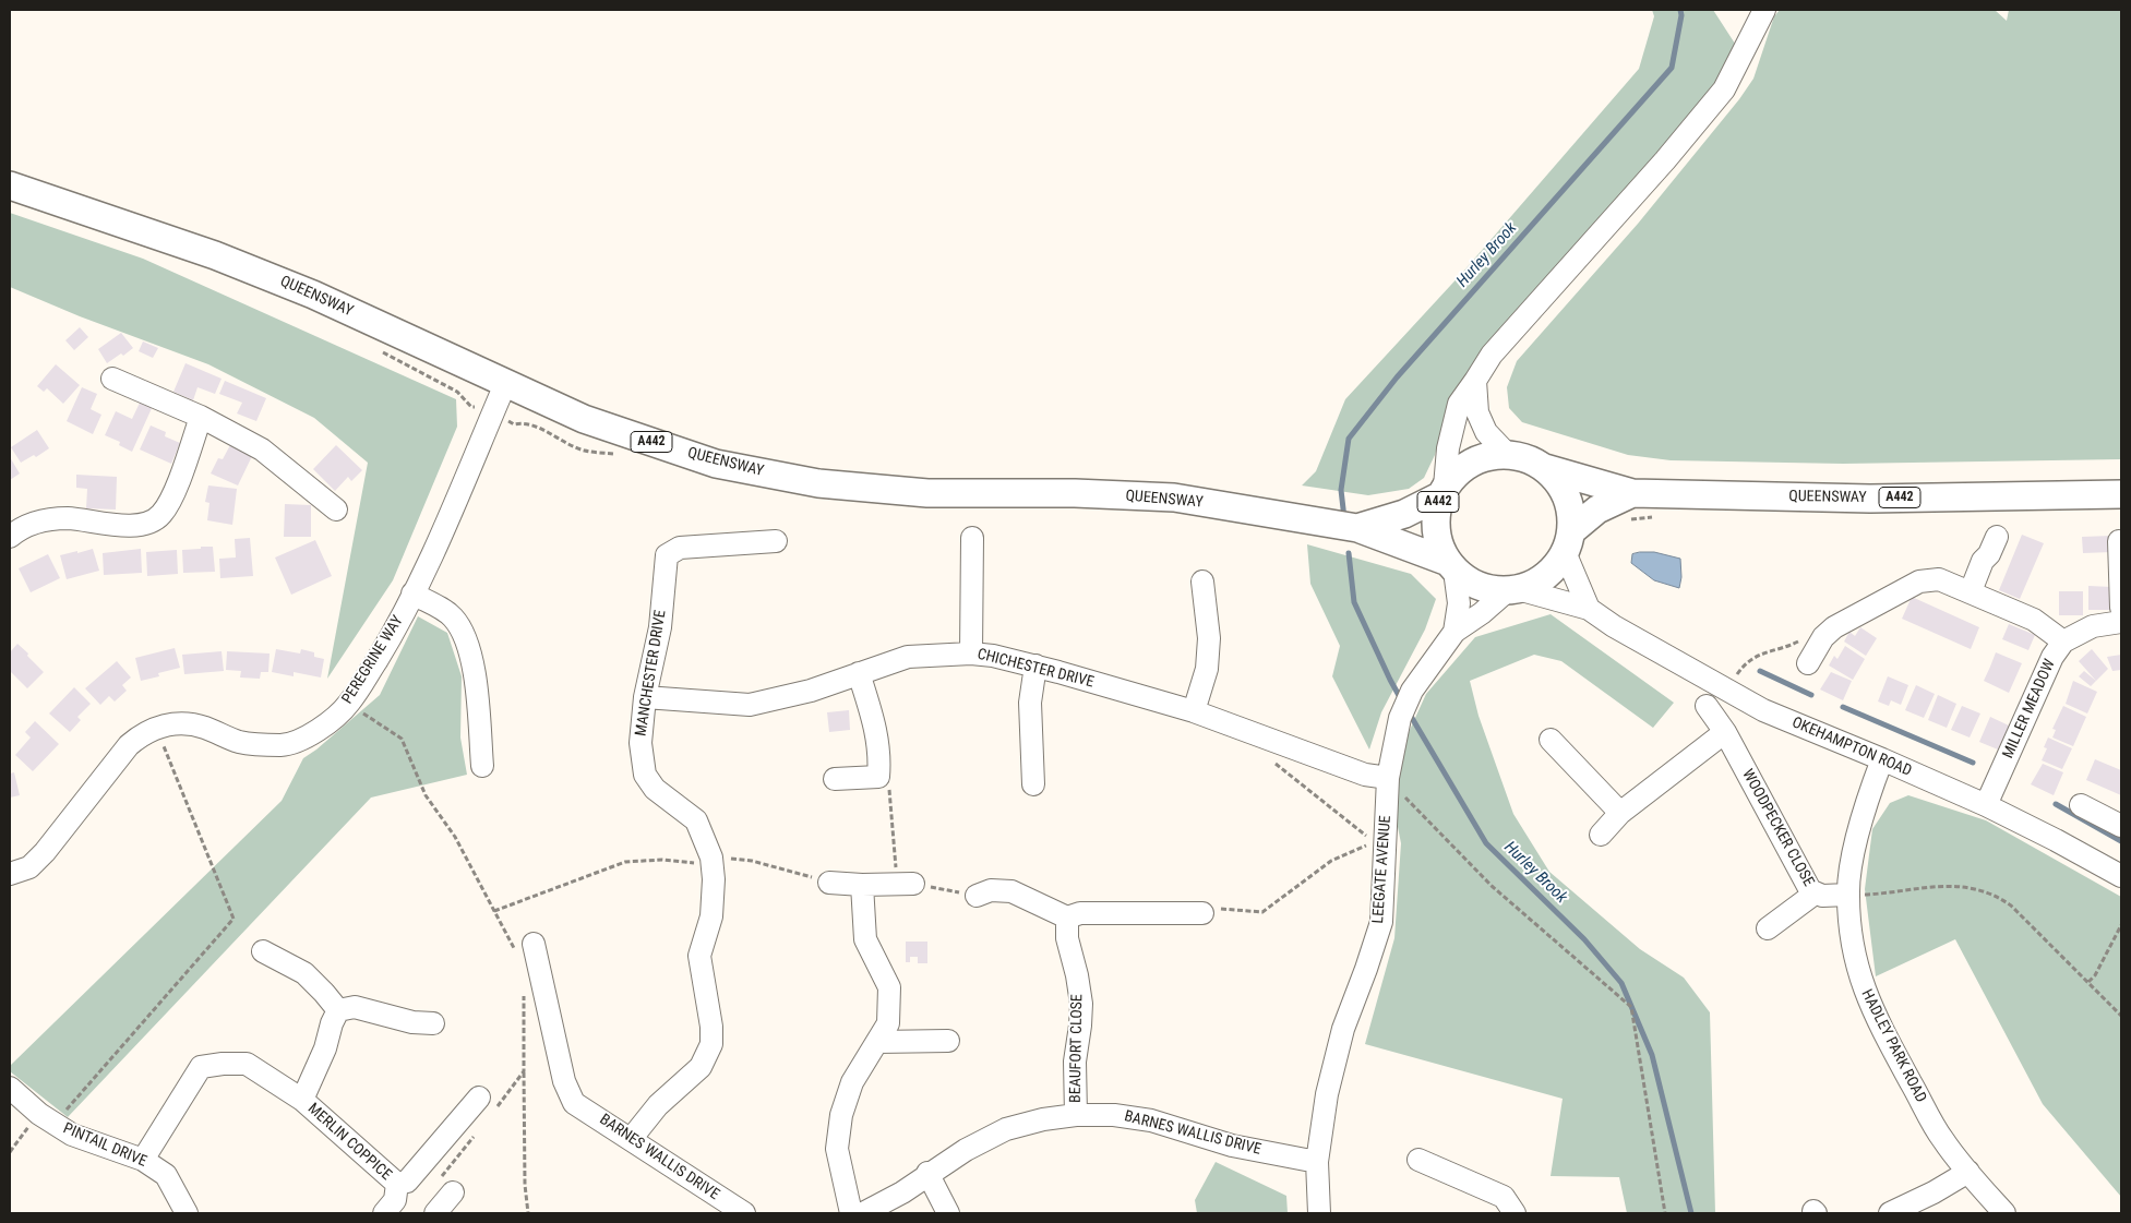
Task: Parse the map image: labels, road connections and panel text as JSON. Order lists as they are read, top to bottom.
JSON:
{
  "streets": {
    "main road": ["QUEENSWAY", "A442"],
    "street": [
      "PEREGRINE WAY",
      "CHICHESTER DRIVE",
      "MANCHESTER DRIVE",
      "MILLER MEADOW",
      "OKEHAMPTON ROAD",
      "WOODPECKER CLOSE",
      "LEEGATE AVENUE",
      "HADLEY PARK ROAD",
      "BEAUFORT CLOSE",
      "BARNES WALLIS DRIVE",
      "MERLIN COPPICE",
      "PINTAIL DRIVE"
    ]
  },
  "crossings": [
    ["QUEENSWAY", "A442"],
    ["QUEENSWAY", "PEREGRINE WAY"],
    ["A442", "OKEHAMPTON ROAD"],
    ["A442", "LEEGATE AVENUE"],
    ["CHICHESTER DRIVE", "MANCHESTER DRIVE"],
    ["CHICHESTER DRIVE", "LEEGATE AVENUE"],
    ["MANCHESTER DRIVE", "BARNES WALLIS DRIVE"],
    ["MILLER MEADOW", "OKEHAMPTON ROAD"],
    ["OKEHAMPTON ROAD", "LEEGATE AVENUE"],
    ["OKEHAMPTON ROAD", "HADLEY PARK ROAD"],
    ["WOODPECKER CLOSE", "HADLEY PARK ROAD"],
    ["LEEGATE AVENUE", "BARNES WALLIS DRIVE"],
    ["BEAUFORT CLOSE", "BARNES WALLIS DRIVE"],
    ["MERLIN COPPICE", "PINTAIL DRIVE"]
  ],
  "water": ["Hurley Brook"]
}
